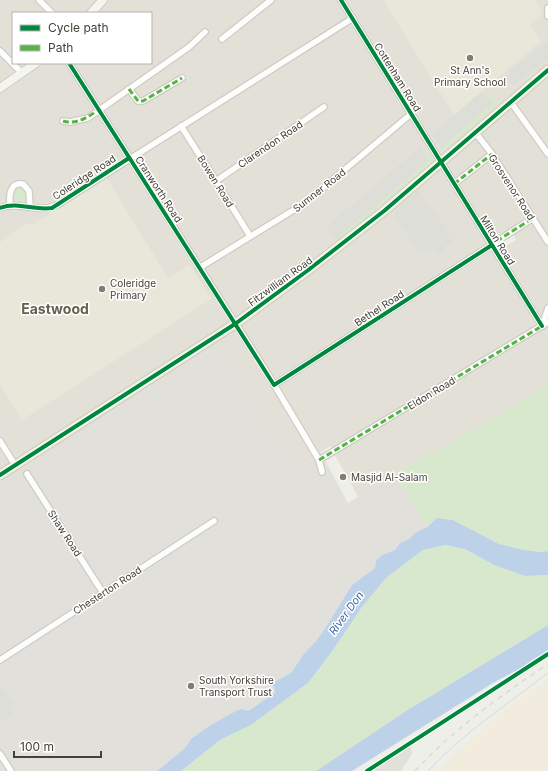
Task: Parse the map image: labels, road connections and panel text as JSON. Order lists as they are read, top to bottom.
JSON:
{
  "streets": {
    "main road": ["Fitzwilliam Road"],
    "street": [
      "Cottenham Road",
      "Clarendon Road",
      "Coleridge Road",
      "Bowen Road",
      "Grosvenor Road",
      "Cranworth Road",
      "Sumner Road",
      "Milton Road",
      "Bethel Road",
      "Eldon Road",
      "Shaw Road",
      "Chesterton Road"
    ]
  },
  "crossings": [
    ["Cottenham Road", "Coleridge Road"],
    ["Cottenham Road", "Sumner Road"],
    ["Cottenham Road", "Milton Road"],
    ["Cottenham Road", "Fitzwilliam Road"],
    ["Clarendon Road", "Bowen Road"],
    ["Coleridge Road", "Bowen Road"],
    ["Coleridge Road", "Cranworth Road"],
    ["Bowen Road", "Sumner Road"],
    ["Grosvenor Road", "Fitzwilliam Road"],
    ["Grosvenor Road", "Bethel Road"],
    ["Cranworth Road", "Sumner Road"],
    ["Cranworth Road", "Fitzwilliam Road"],
    ["Cranworth Road", "Bethel Road"],
    ["Cranworth Road", "Eldon Road"],
    ["Milton Road", "Fitzwilliam Road"],
    ["Milton Road", "Bethel Road"],
    ["Milton Road", "Eldon Road"],
    ["Shaw Road", "Chesterton Road"]
  ],
  "districts": ["Eastwood"],
  "water": ["River Don"],
  "places": [
    "St Ann's Primary School",
    "Coleridge Primary",
    "Masjid Al-Salam",
    "South Yorkshire Transport Trust"
  ],
  "legend": ["Cycle path", "Path"],
  "scale_bar": "100 m"
}
